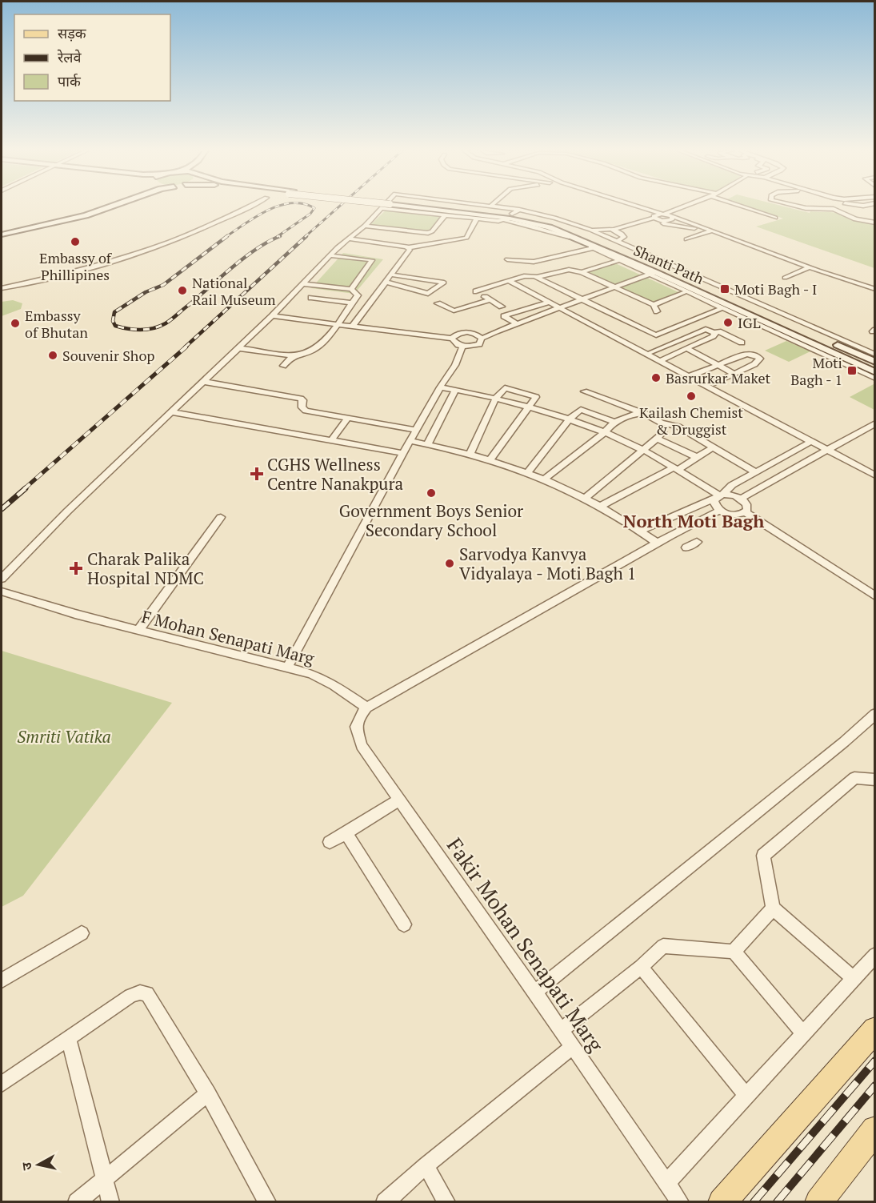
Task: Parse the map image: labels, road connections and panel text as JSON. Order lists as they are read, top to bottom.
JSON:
{
  "streets": {
    "main road": ["Shanti Path"],
    "street": ["F Mohan Senapati Marg", "Fakir Mohan Senapati Marg"]
  },
  "crossings": [
    ["F Mohan Senapati Marg", "Fakir Mohan Senapati Marg"]
  ],
  "districts": ["North Moti Bagh"],
  "parks": ["Smriti Vatika"],
  "places": {
    "other": [
      "Embassy of Phillipines",
      "National Rail Museum",
      "IGL",
      "Embassy of Bhutan",
      "Souvenir Shop",
      "Basrurkar Maket",
      "Kailash Chemist & Druggist",
      "Government Boys Senior Secondary School",
      "Sarvodya Kanvya Vidyalaya - Moti Bagh 1"
    ],
    "transit": ["Moti Bagh - I", "Moti Bagh - 1"],
    "health": ["CGHS Wellness Centre Nanakpura", "Charak Palika Hospital NDMC"]
  },
  "legend": ["सड़क", "रेलवे", "पार्क"],
  "north": "left"
}
